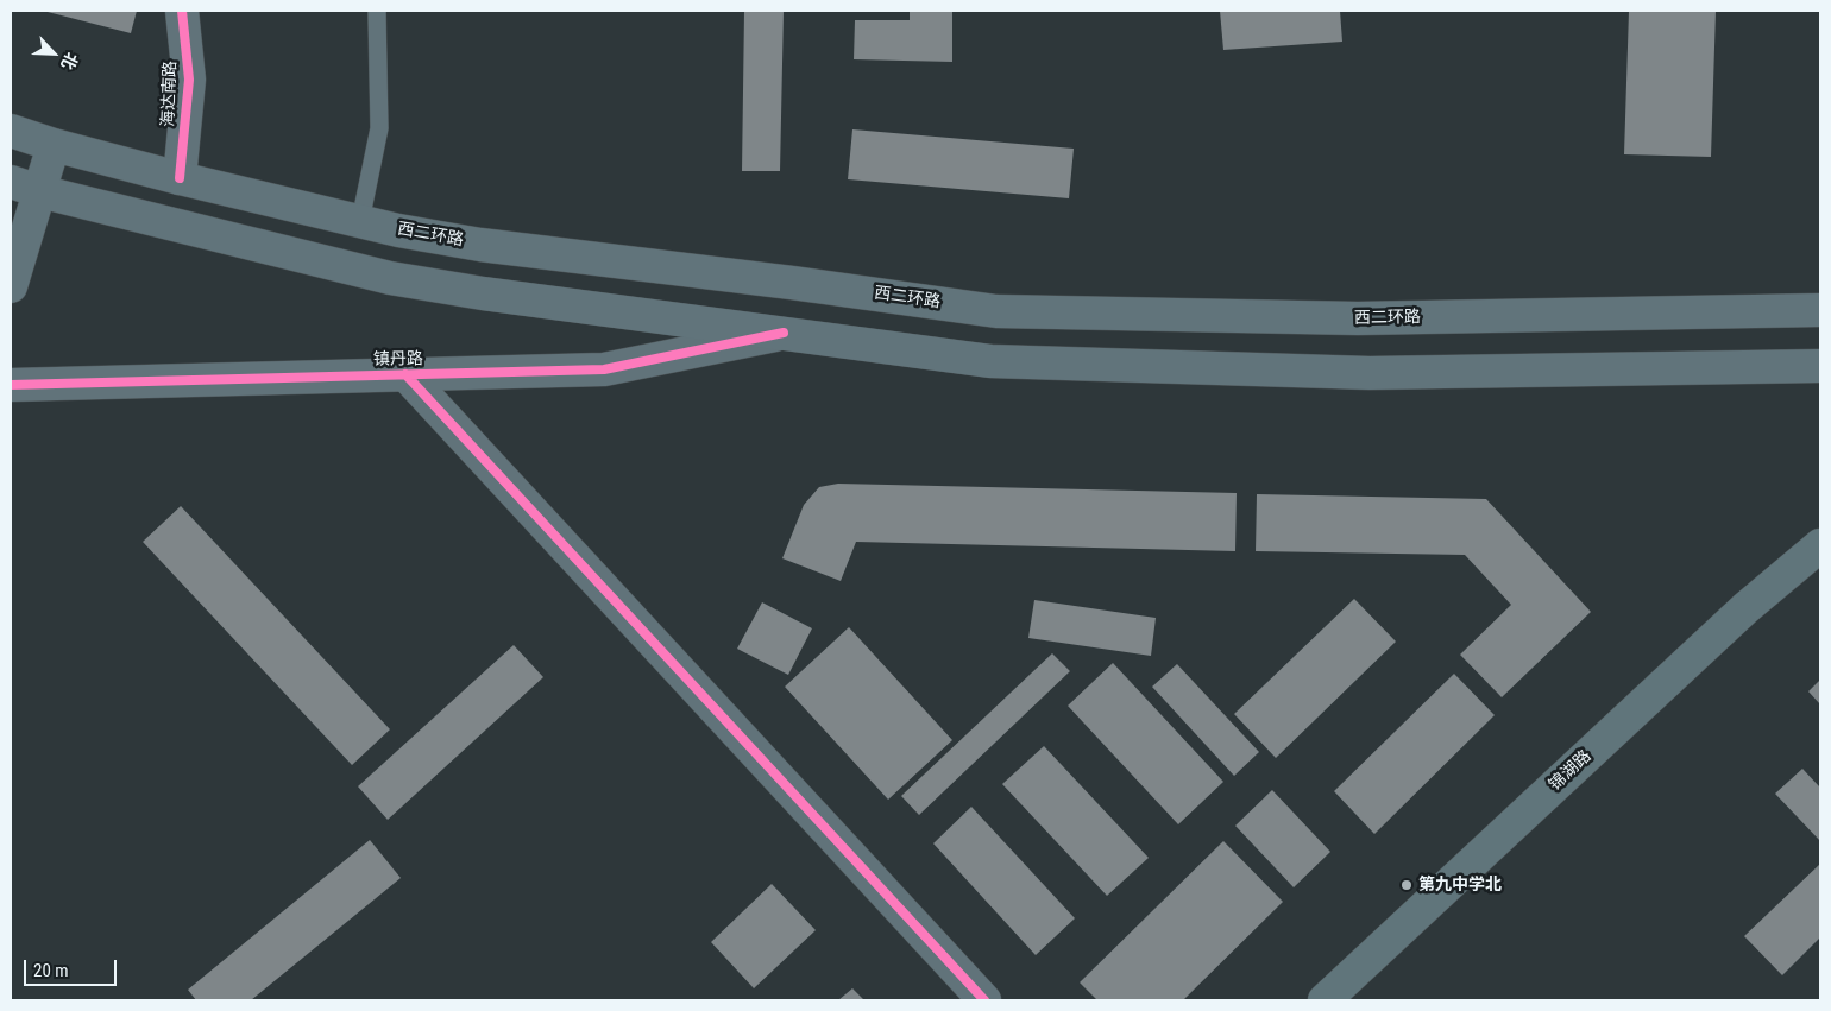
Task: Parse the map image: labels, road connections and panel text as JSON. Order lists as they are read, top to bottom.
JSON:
{
  "streets": {
    "main road": ["西二环路", "锦湖路"],
    "street": ["海达南路", "镇丹路"]
  },
  "crossings": [
    ["海达南路", "西二环路"]
  ],
  "places": ["第九中学北"],
  "scale_bar": "20 m",
  "north": "bottom right"
}
